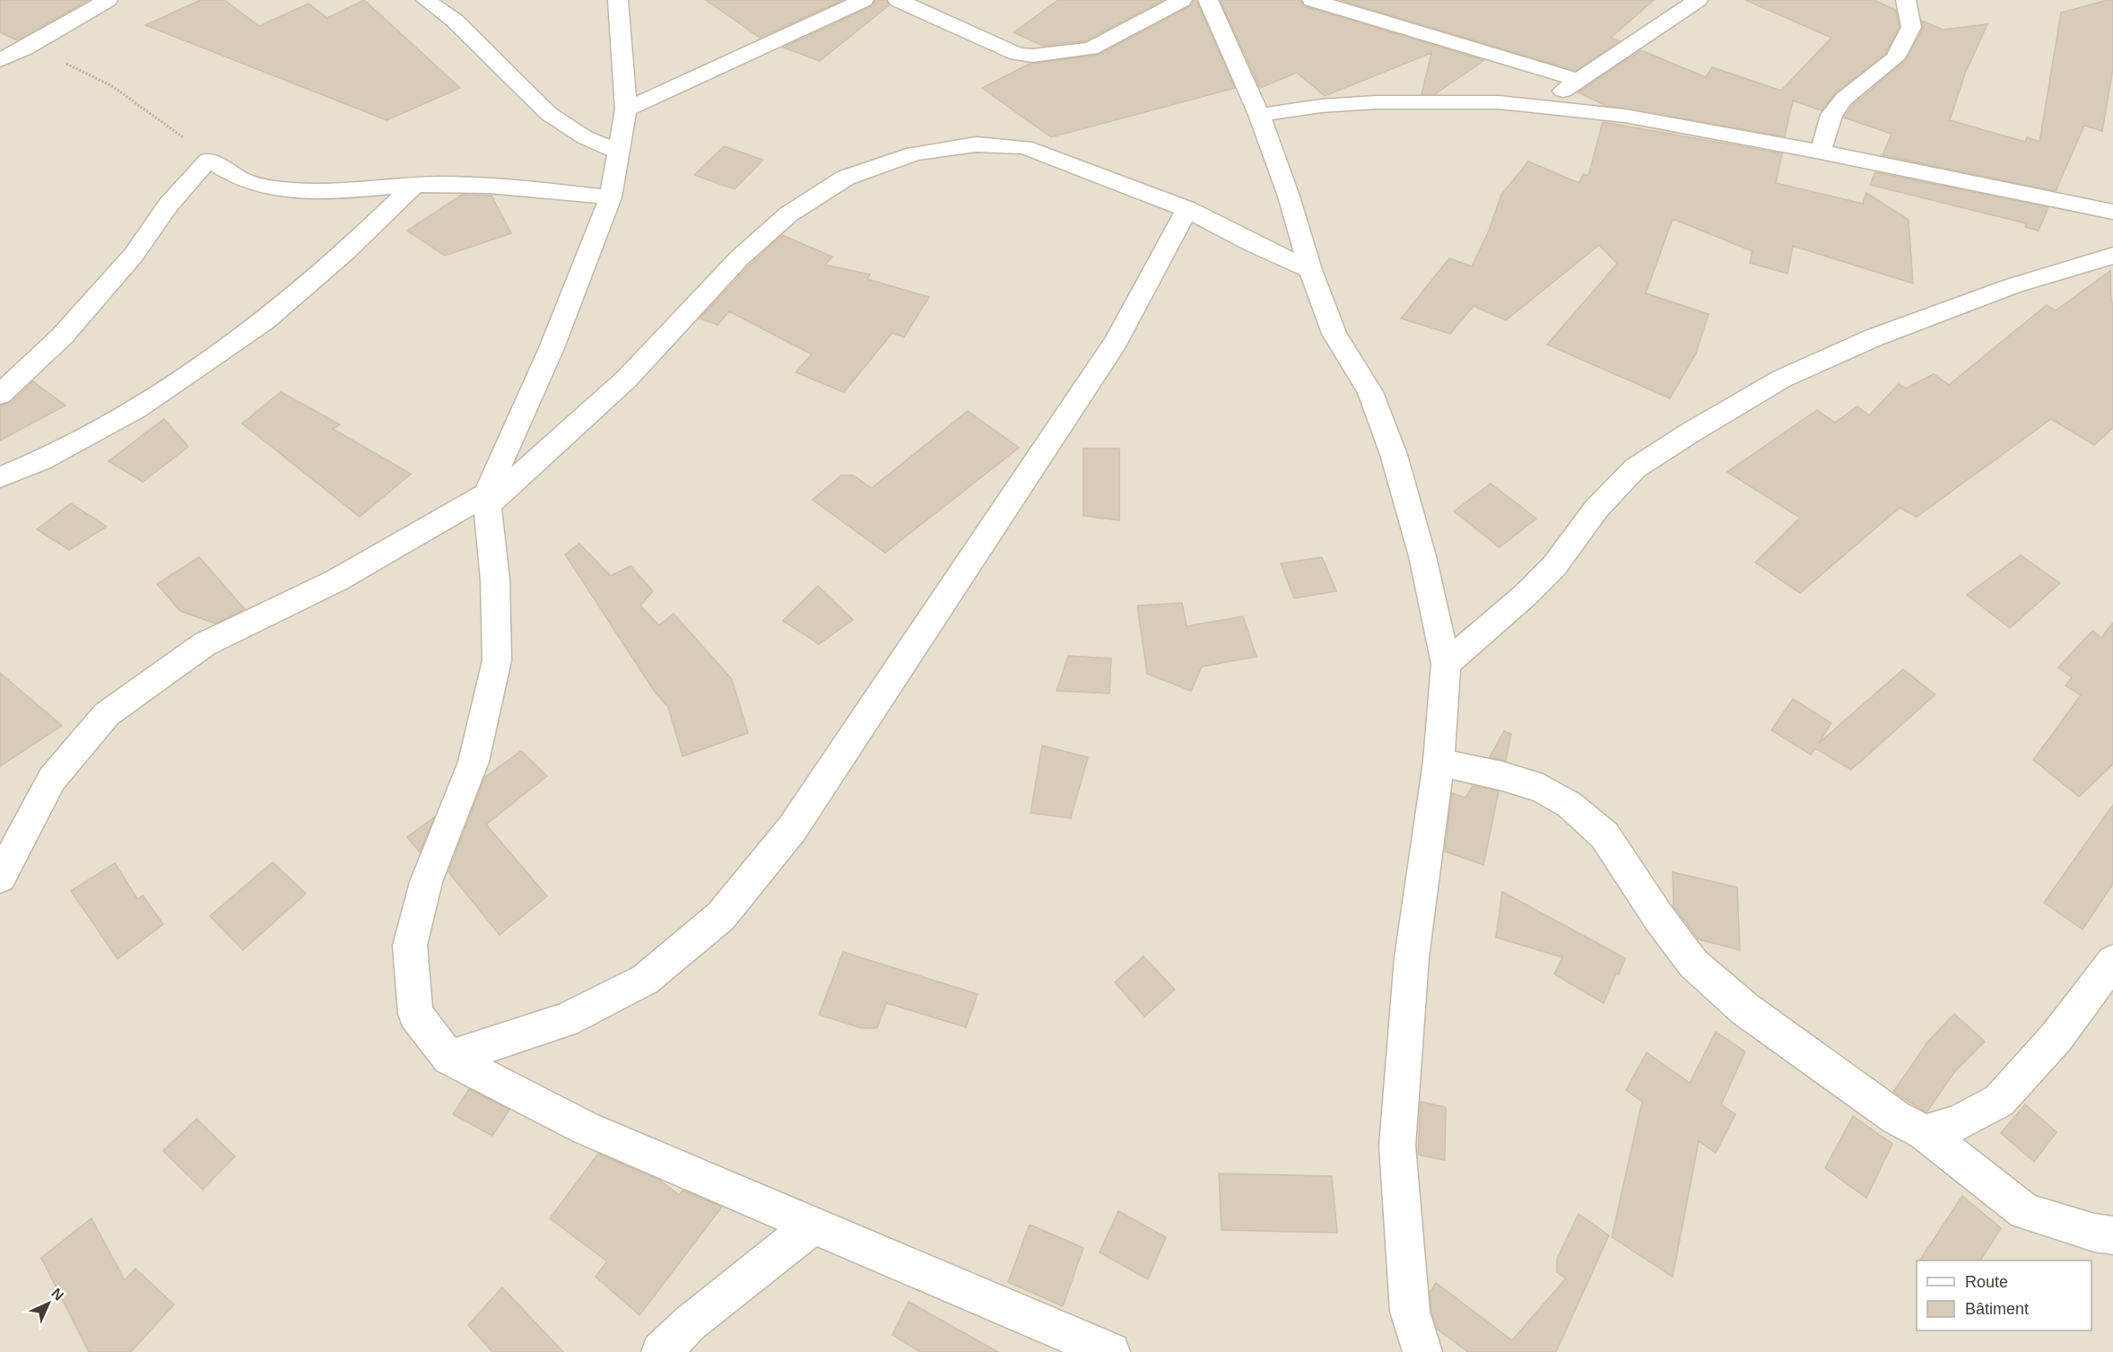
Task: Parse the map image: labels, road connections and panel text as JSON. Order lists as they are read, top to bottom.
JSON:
{
  "legend": ["Route", "Bâtiment"],
  "north": "top right"
}
